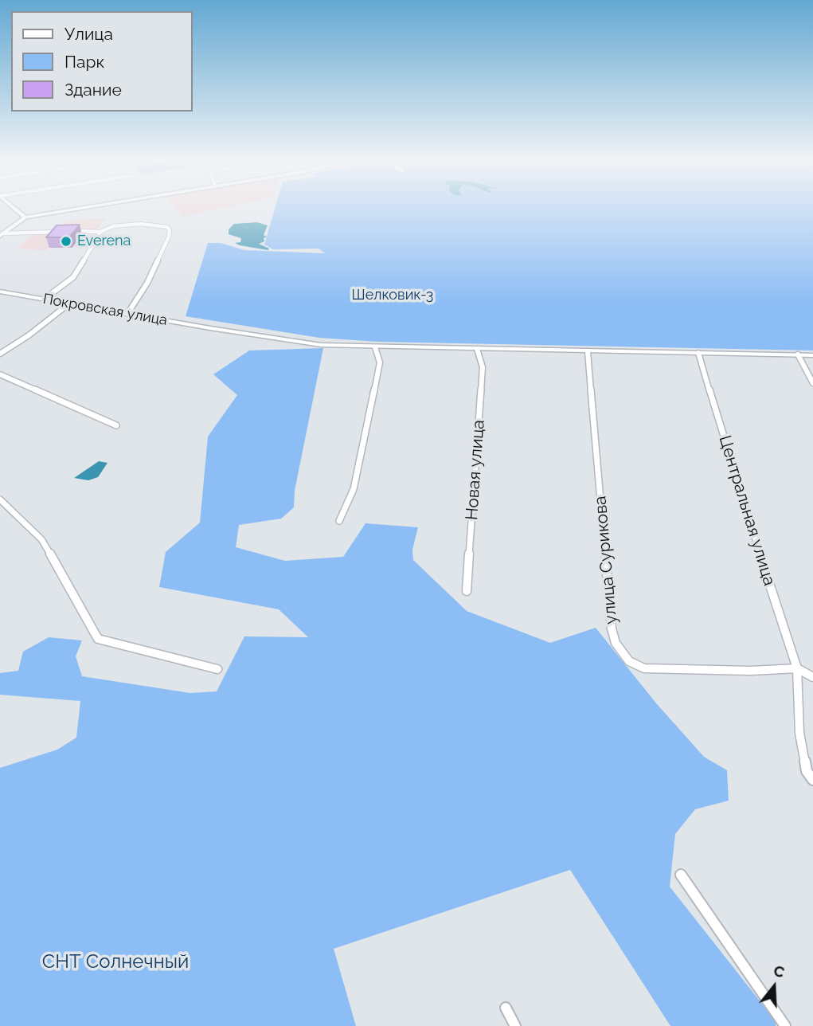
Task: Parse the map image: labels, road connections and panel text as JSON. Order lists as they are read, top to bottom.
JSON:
{
  "streets": {
    "street": [
      "Покровская улица",
      "Новая улица",
      "Центральная улица",
      "улица Сурикова"
    ]
  },
  "crossings": [
    ["Покровская улица", "Новая улица"],
    ["Покровская улица", "Центральная улица"],
    ["Покровская улица", "улица Сурикова"],
    ["Центральная улица", "улица Сурикова"]
  ],
  "parks": ["Шелковик-3", "СНТ Солнечный"],
  "places": ["Everena"],
  "legend": ["Улица", "Парк", "Здание"],
  "north": "top"
}
